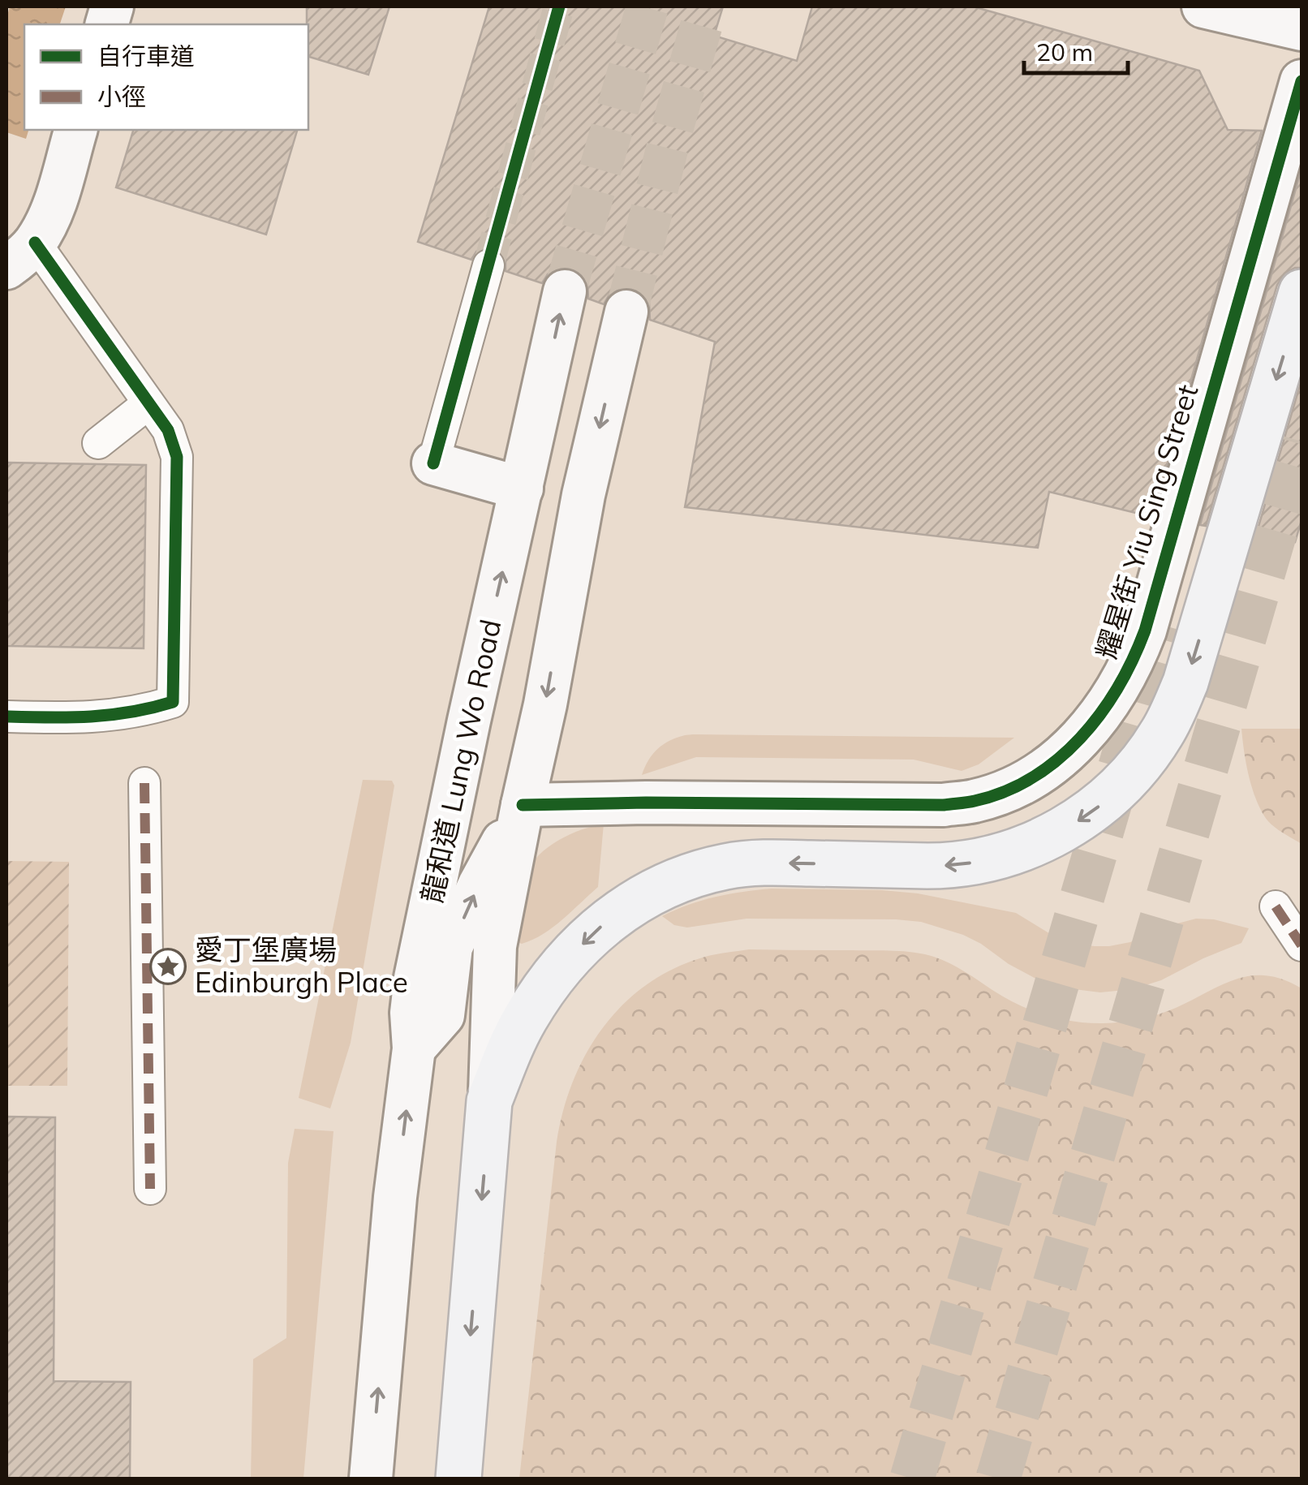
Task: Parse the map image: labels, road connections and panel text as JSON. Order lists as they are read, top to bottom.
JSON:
{
  "streets": {
    "main road": ["耀星街 Yiu Sing Street", "龍和道 Lung Wo Road"]
  },
  "places": {
    "place": ["愛丁堡廣場 Edinburgh Place"]
  },
  "legend": ["自行車道", "小徑"],
  "scale_bar": "20 m"
}
